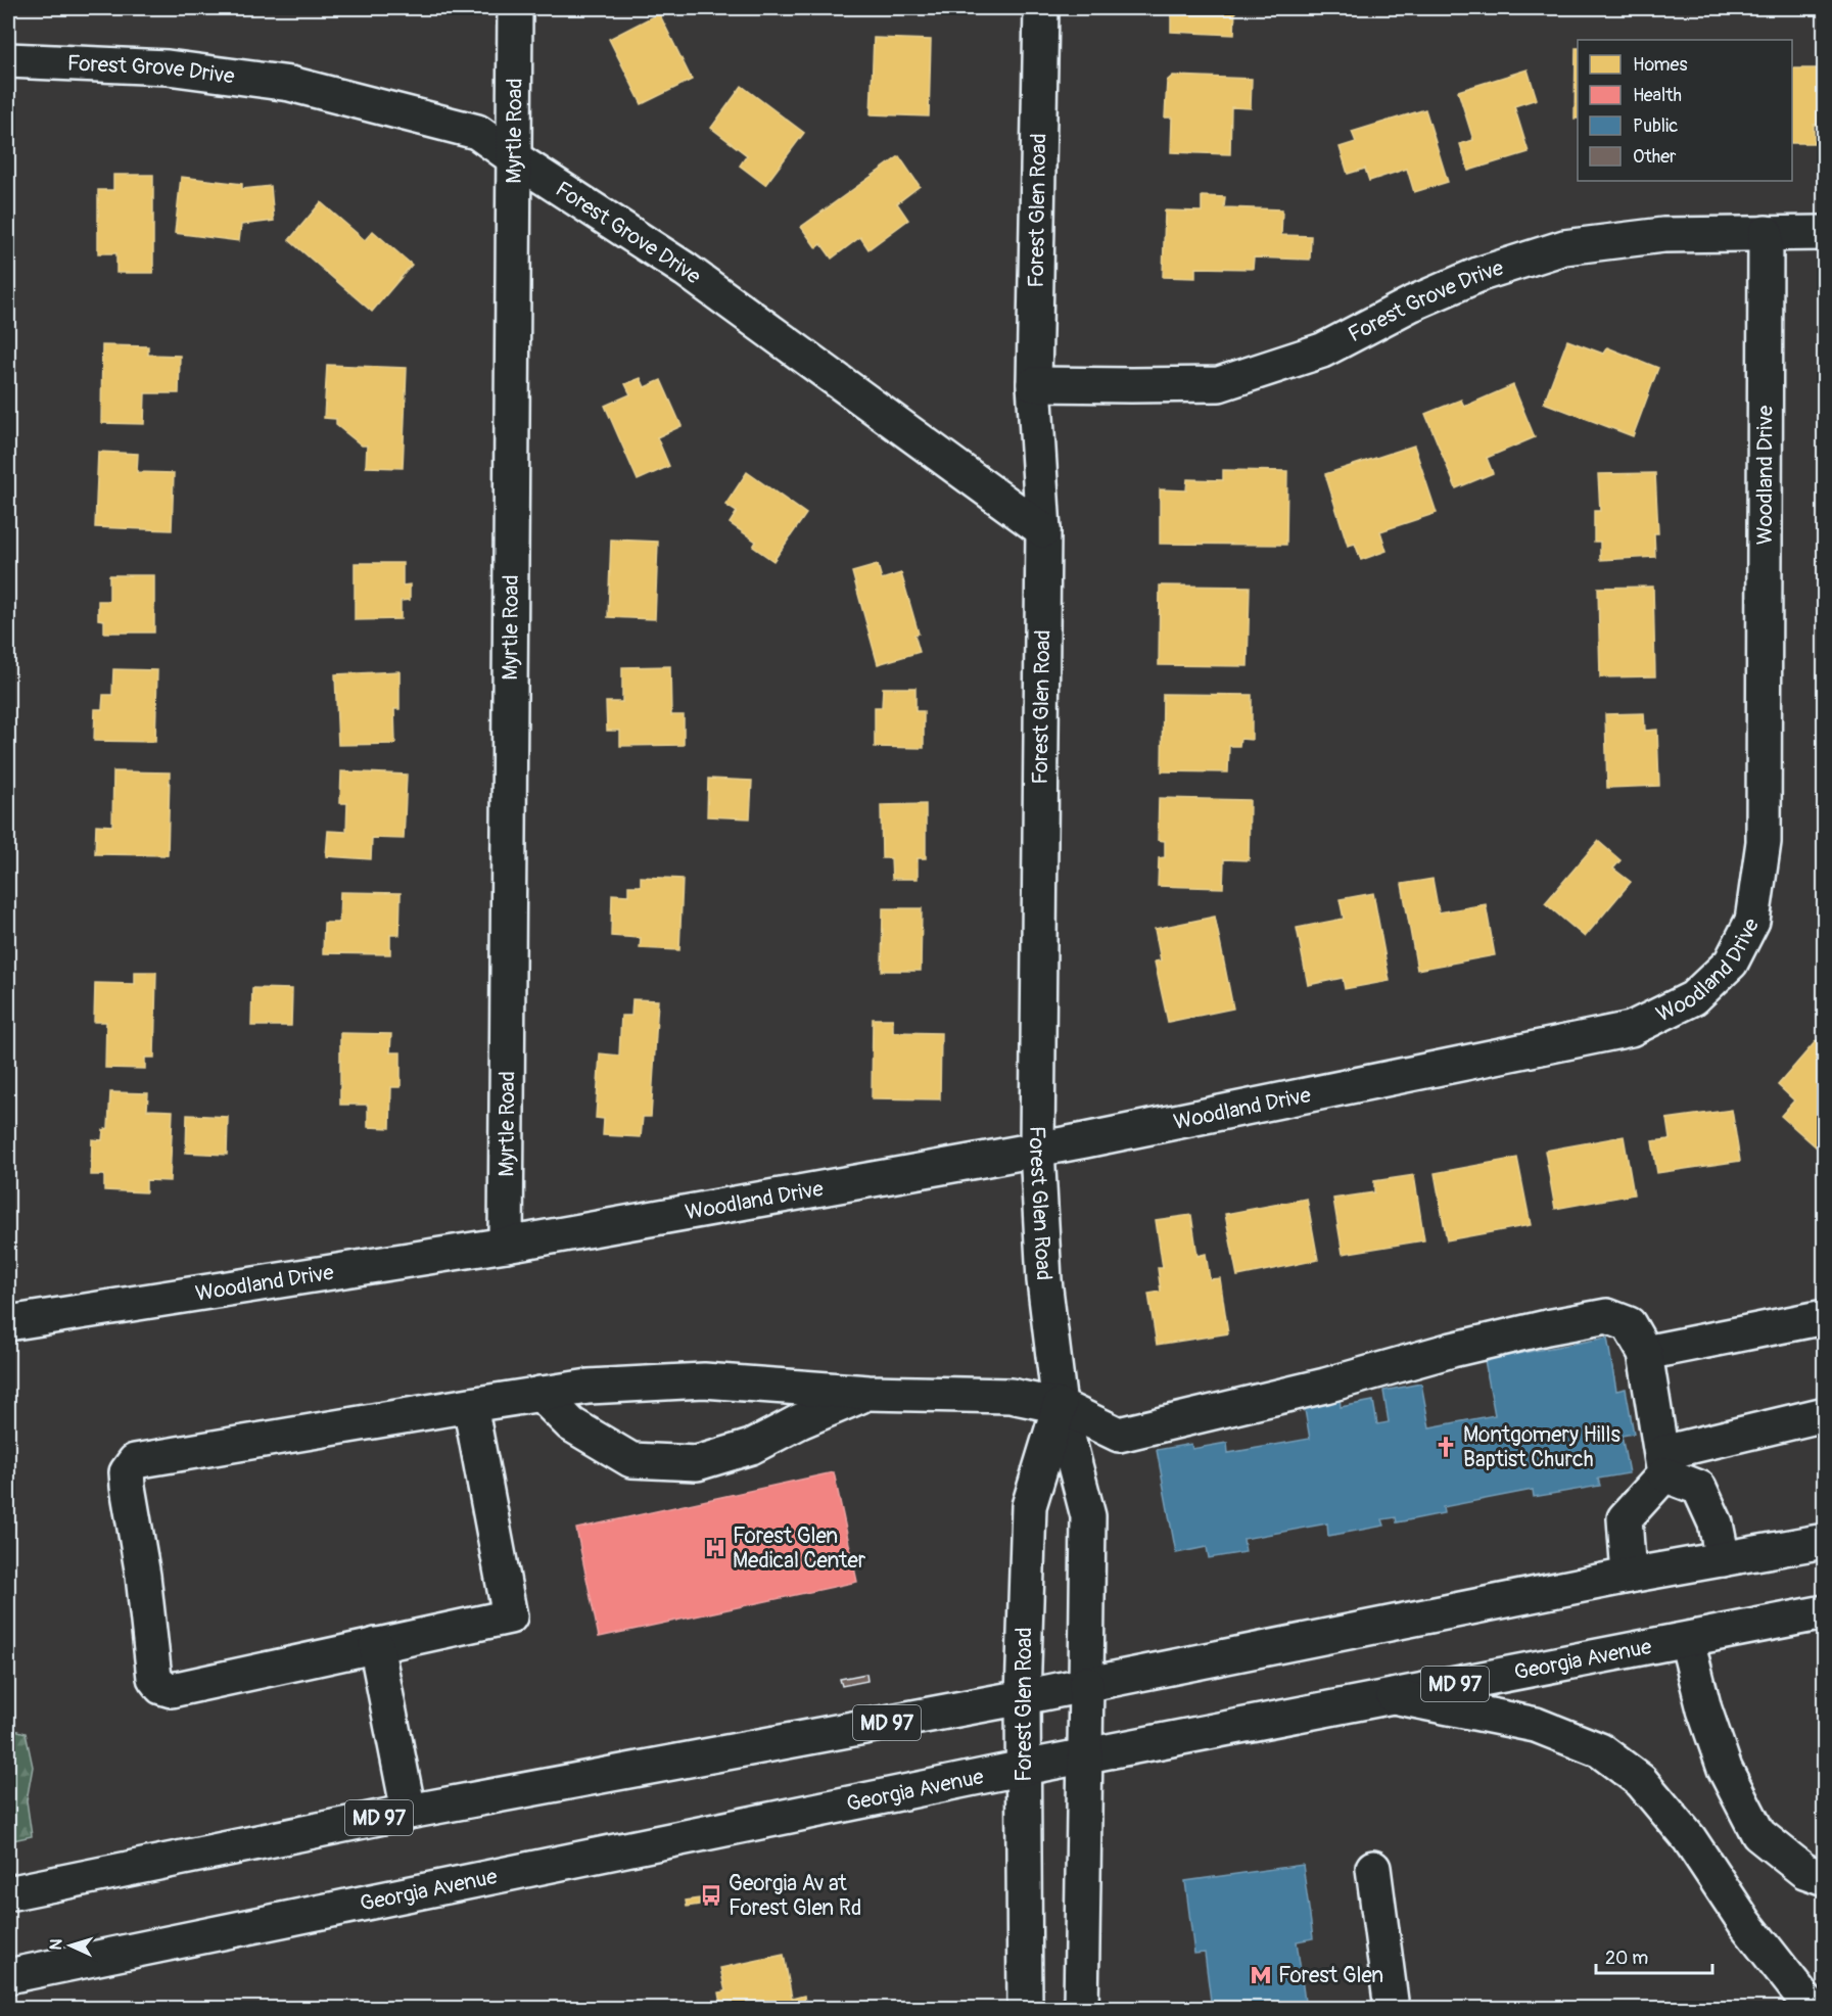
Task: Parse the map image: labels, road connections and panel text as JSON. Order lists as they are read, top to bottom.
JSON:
{
  "streets": {
    "main road": [
      "Forest Grove Drive",
      "Myrtle Road",
      "Forest Glen Road",
      "Woodland Drive",
      "Georgia Avenue",
      "MD 97"
    ]
  },
  "crossings": [
    ["Forest Grove Drive", "Myrtle Road"],
    ["Forest Grove Drive", "Forest Glen Road"],
    ["Forest Grove Drive", "Woodland Drive"],
    ["Myrtle Road", "Woodland Drive"],
    ["Forest Glen Road", "Woodland Drive"],
    ["Forest Glen Road", "Georgia Avenue"],
    ["Forest Glen Road", "MD 97"]
  ],
  "places": {
    "church": ["Montgomery Hills Baptist Church"],
    "hospital": ["Forest Glen Medical Center"],
    "bus stop": ["Georgia Av at Forest Glen Rd"],
    "metro station": ["Forest Glen"]
  },
  "legend": [
    "Homes",
    "Health",
    "Public",
    "Other"
  ],
  "scale_bar": "20 m",
  "north": "left"
}
